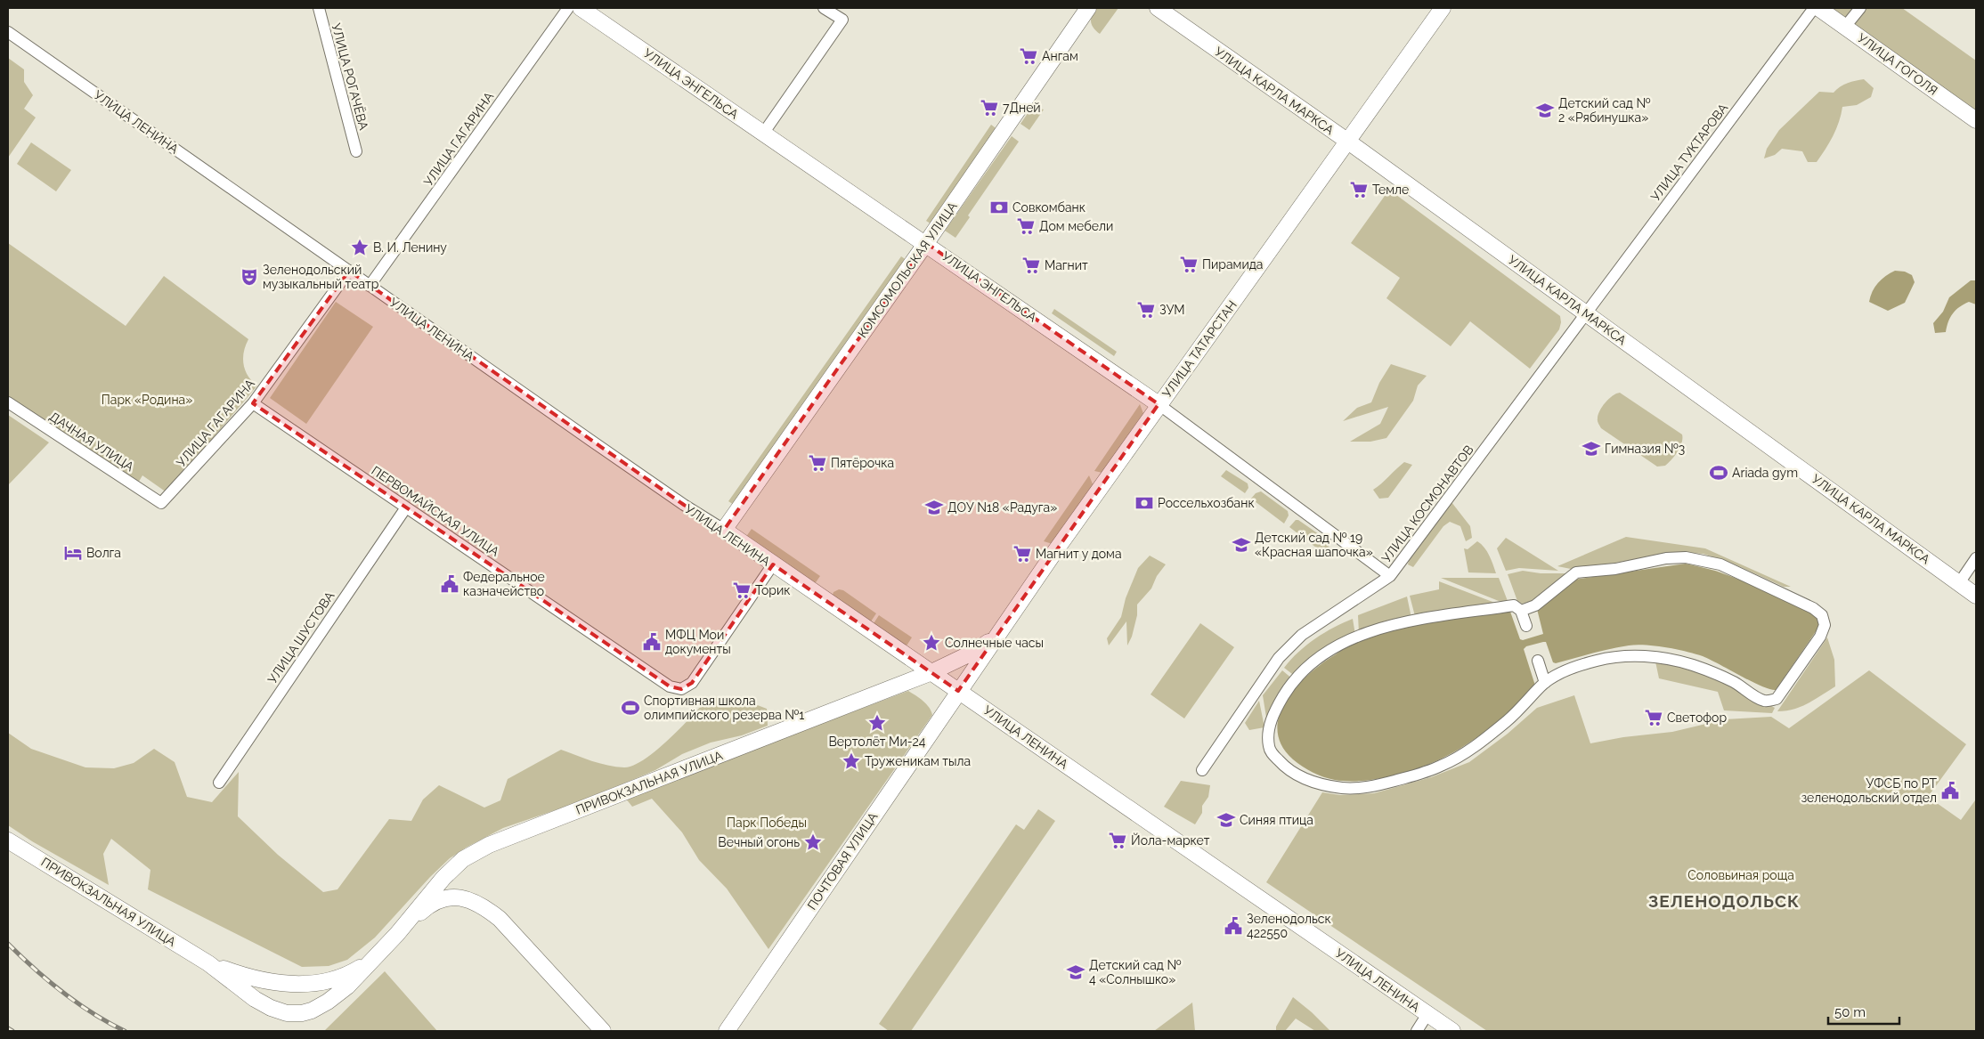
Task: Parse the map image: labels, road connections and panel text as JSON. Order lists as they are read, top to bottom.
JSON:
{
  "streets": {
    "street": [
      "УЛИЦА ГОГОЛЯ",
      "УЛИЦА РОГАЧЁВА",
      "УЛИЦА ЭНГЕЛЬСА",
      "УЛИЦА КАРЛА МАРКСА",
      "УЛИЦА ЛЕНИНА",
      "УЛИЦА ГАГАРИНА",
      "УЛИЦА ТУКТАРОВА",
      "КОМСОМОЛЬСКАЯ УЛИЦА",
      "УЛИЦА ТАТАРСТАН",
      "ДАЧНАЯ УЛИЦА",
      "УЛИЦА КОСМОНАВТОВ",
      "ПЕРВОМАЙСКАЯ УЛИЦА",
      "УЛИЦА ШУСТОВА",
      "ПРИВОКЗАЛЬНАЯ УЛИЦА",
      "ПОЧТОВАЯ УЛИЦА"
    ]
  },
  "crossings": [
    ["УЛИЦА ЭНГЕЛЬСА", "КОМСОМОЛЬСКАЯ УЛИЦА"],
    ["УЛИЦА ЭНГЕЛЬСА", "УЛИЦА ТАТАРСТАН"],
    ["УЛИЦА ЭНГЕЛЬСА", "УЛИЦА КОСМОНАВТОВ"],
    ["УЛИЦА КАРЛА МАРКСА", "УЛИЦА ТУКТАРОВА"],
    ["УЛИЦА КАРЛА МАРКСА", "УЛИЦА ТАТАРСТАН"],
    ["УЛИЦА КАРЛА МАРКСА", "УЛИЦА КОСМОНАВТОВ"],
    ["УЛИЦА ЛЕНИНА", "УЛИЦА ГАГАРИНА"],
    ["УЛИЦА ЛЕНИНА", "КОМСОМОЛЬСКАЯ УЛИЦА"],
    ["УЛИЦА ЛЕНИНА", "УЛИЦА ТАТАРСТАН"],
    ["УЛИЦА ЛЕНИНА", "ПЕРВОМАЙСКАЯ УЛИЦА"],
    ["УЛИЦА ЛЕНИНА", "ПРИВОКЗАЛЬНАЯ УЛИЦА"],
    ["УЛИЦА ЛЕНИНА", "ПОЧТОВАЯ УЛИЦА"],
    ["УЛИЦА ГАГАРИНА", "ДАЧНАЯ УЛИЦА"],
    ["УЛИЦА ГАГАРИНА", "ПЕРВОМАЙСКАЯ УЛИЦА"],
    ["УЛИЦА ТУКТАРОВА", "УЛИЦА КОСМОНАВТОВ"],
    ["УЛИЦА ТАТАРСТАН", "ПРИВОКЗАЛЬНАЯ УЛИЦА"],
    ["УЛИЦА ТАТАРСТАН", "ПОЧТОВАЯ УЛИЦА"],
    ["ПЕРВОМАЙСКАЯ УЛИЦА", "УЛИЦА ШУСТОВА"]
  ],
  "districts": ["ЗЕЛЕНОДОЛЬСК"],
  "parks": ["Парк «Родина»", "Парк Победы", "Соловьиная роща"],
  "places": {
    "supermarket": [
      "Ангам",
      "7Дней",
      "Темле",
      "Дом мебели",
      "Пирамида",
      "Магнит",
      "ЗУМ",
      "Пятёрочка",
      "Магнит у дома",
      "Торик",
      "Светофор",
      "Йола-маркет"
    ],
    "school or university": [
      "Детский сад № 2 «Рябинушка»",
      "Гимназия №3",
      "ДОУ N18 «Радуга»",
      "Детский сад № 19 «Красная шапочка»",
      "Синяя птица",
      "Детский сад № 4 «Солнышко»"
    ],
    "bank": ["Совкомбанк", "Россельхозбанк"],
    "place": [
      "В. И. Ленину",
      "Солнечные часы",
      "Вертолёт Ми-24",
      "Труженикам тыла",
      "Вечный огонь"
    ],
    "theatre": ["Зеленодольский музыкальный театр"],
    "sports": ["Ariada gym", "Спортивная школа олимпийского резерва №1"],
    "hotel": ["Волга"],
    "public building": [
      "Федеральное казначейство",
      "МФЦ Мои документы",
      "УФСБ по РТ зеленодольский отдел",
      "Зеленодольск 422550"
    ]
  },
  "scale_bar": "50 m"
}
